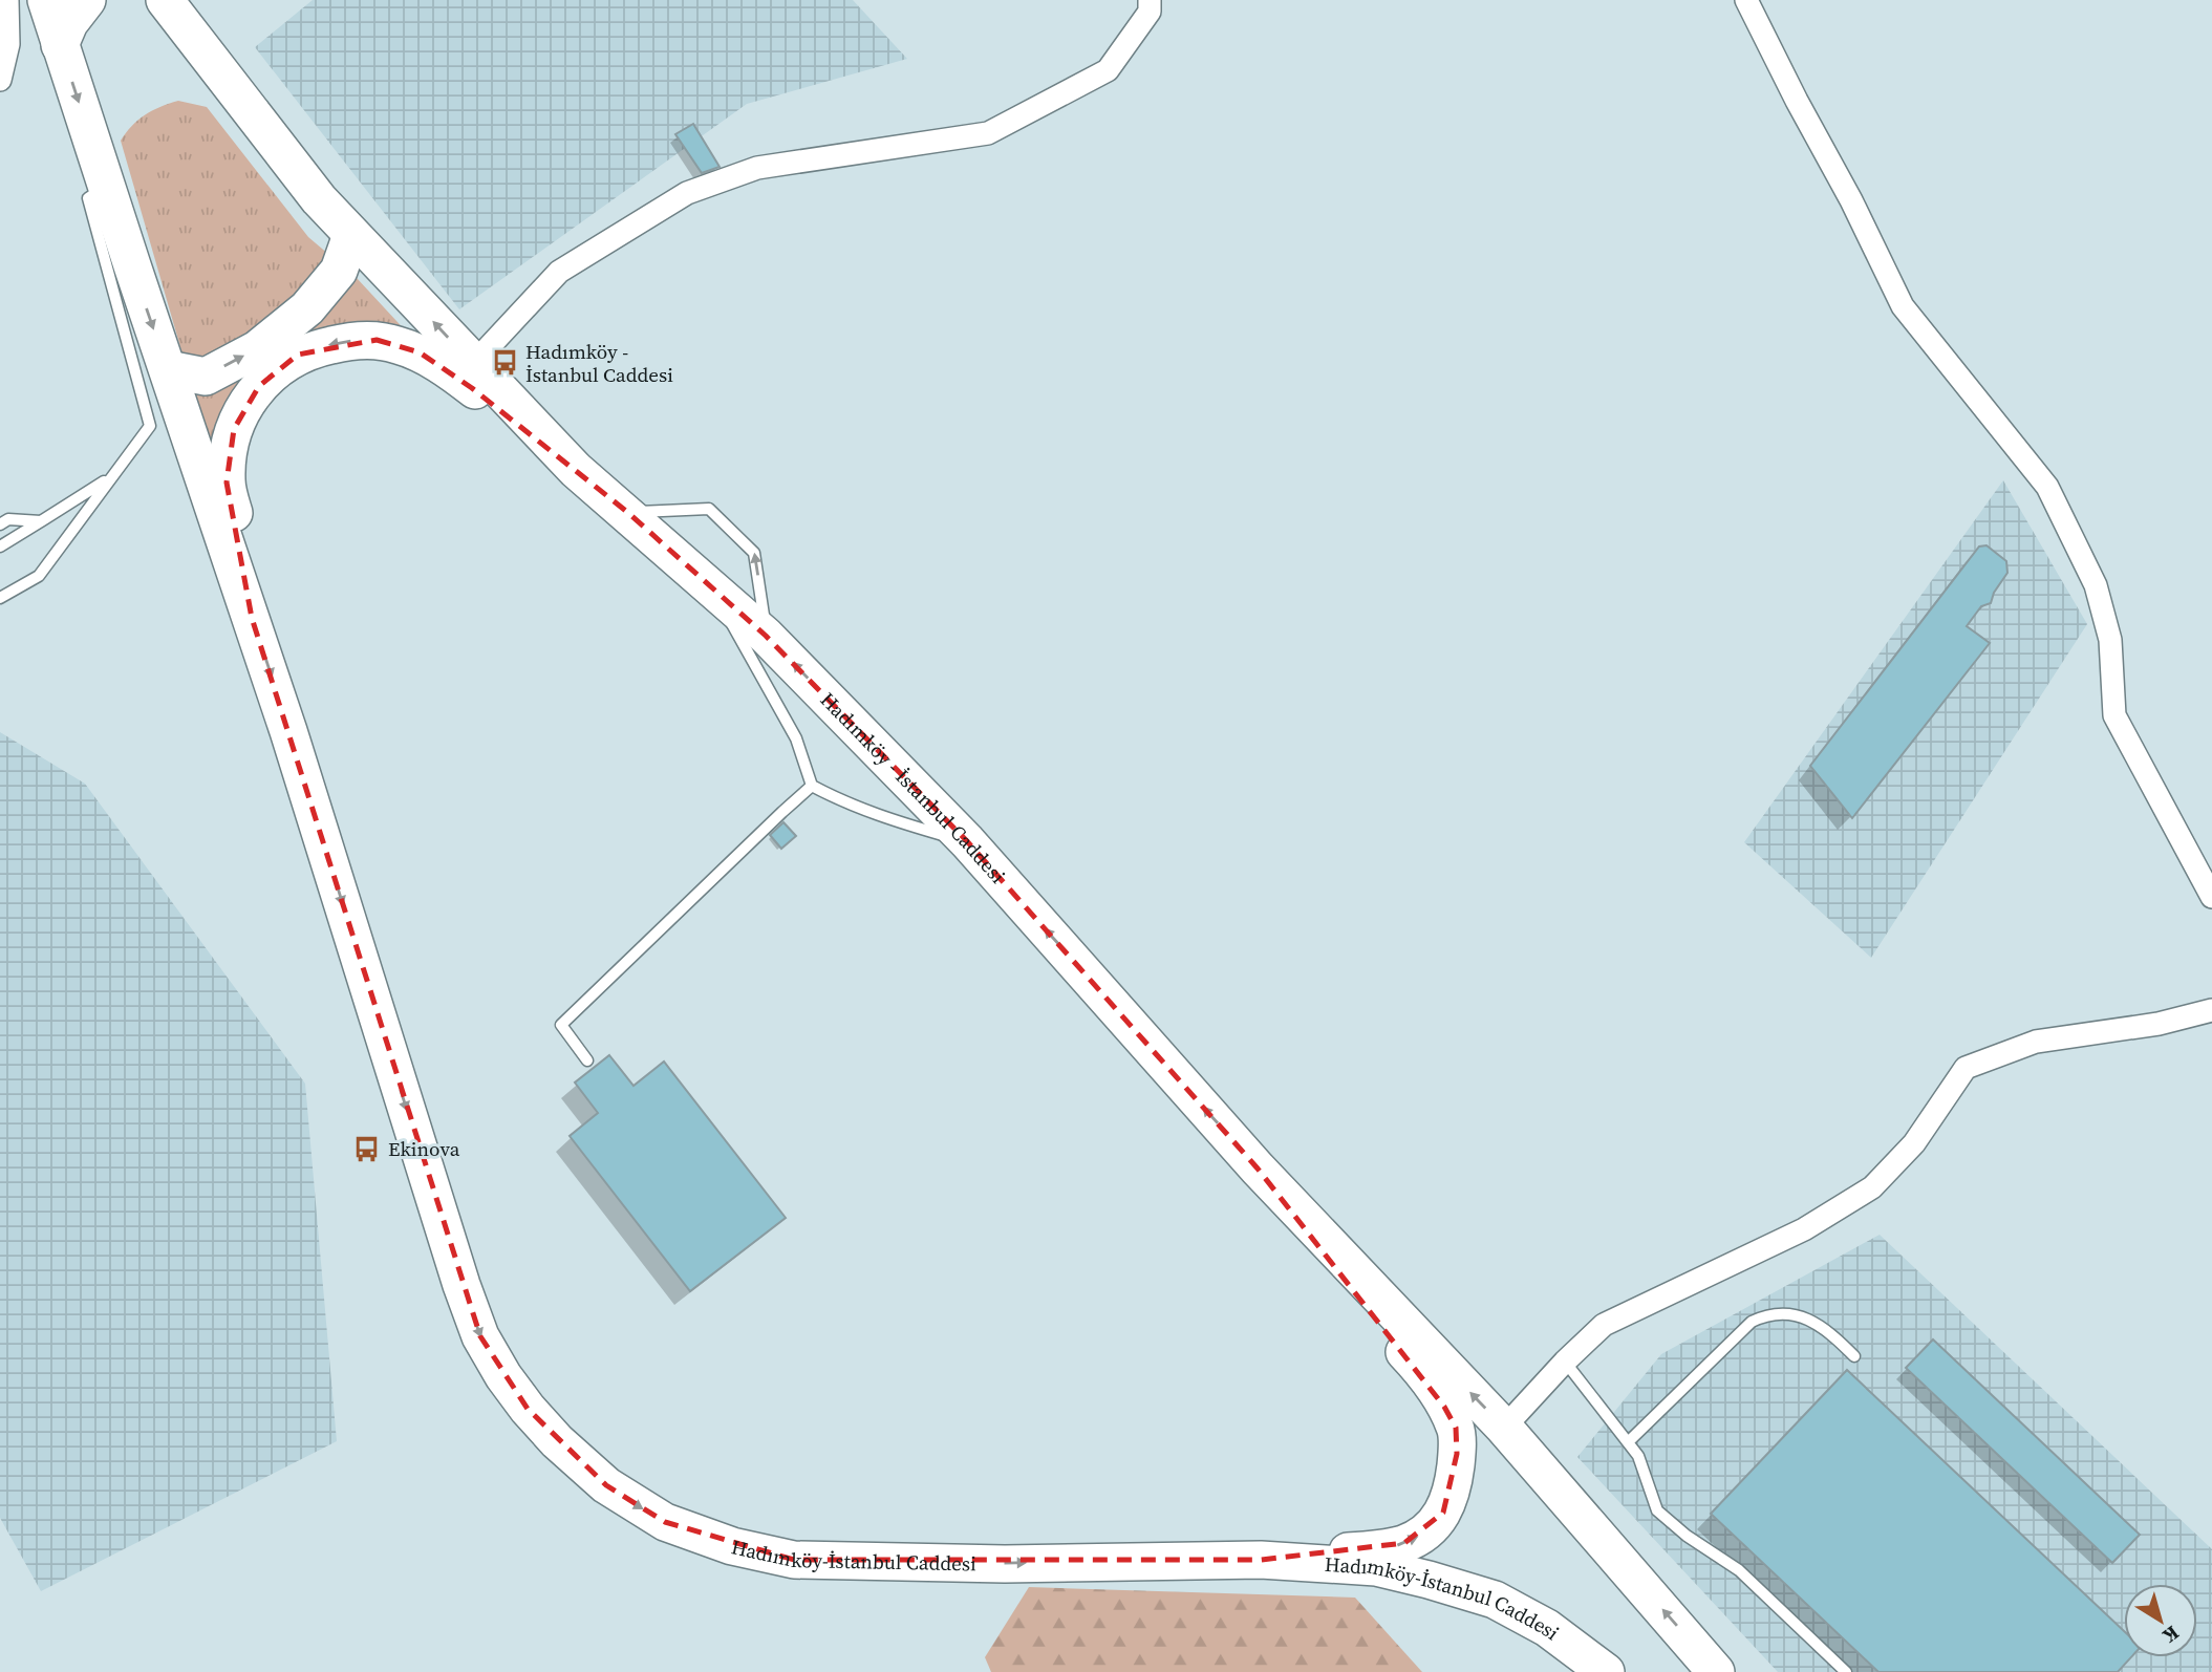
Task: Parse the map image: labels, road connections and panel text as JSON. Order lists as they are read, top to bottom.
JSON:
{
  "streets": {
    "main road": ["Hadımköy - İstanbul Caddesi", "Hadımköy-İstanbul Caddesi"]
  },
  "one_way": ["Hadımköy - İstanbul Caddesi", "Hadımköy-İstanbul Caddesi"],
  "places": {
    "bus stop": ["Hadımköy - İstanbul Caddesi", "Ekinova"]
  },
  "north": "bottom right"
}
